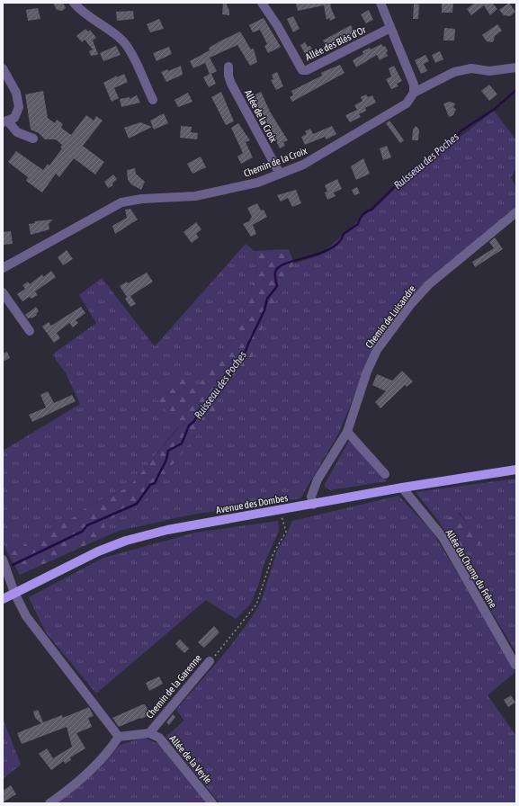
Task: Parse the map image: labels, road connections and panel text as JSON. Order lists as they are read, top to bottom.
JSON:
{
  "streets": {
    "main road": ["Avenue des Dombes"],
    "street": [
      "Allée des Blés d'Or",
      "Allée de la Croix",
      "Chemin de la Croix",
      "Chemin de Luisandre",
      "Allée du Champ du Frêne",
      "Chemin de la Garenne",
      "Allée de la Veyle"
    ]
  },
  "crossings": [
    ["Allée de la Croix", "Chemin de la Croix"],
    ["Chemin de Luisandre", "Avenue des Dombes"],
    ["Avenue des Dombes", "Allée du Champ du Frêne"],
    ["Avenue des Dombes", "Chemin de la Garenne"],
    ["Chemin de la Garenne", "Allée de la Veyle"]
  ],
  "water": ["Ruisseau des Poches"]
}
